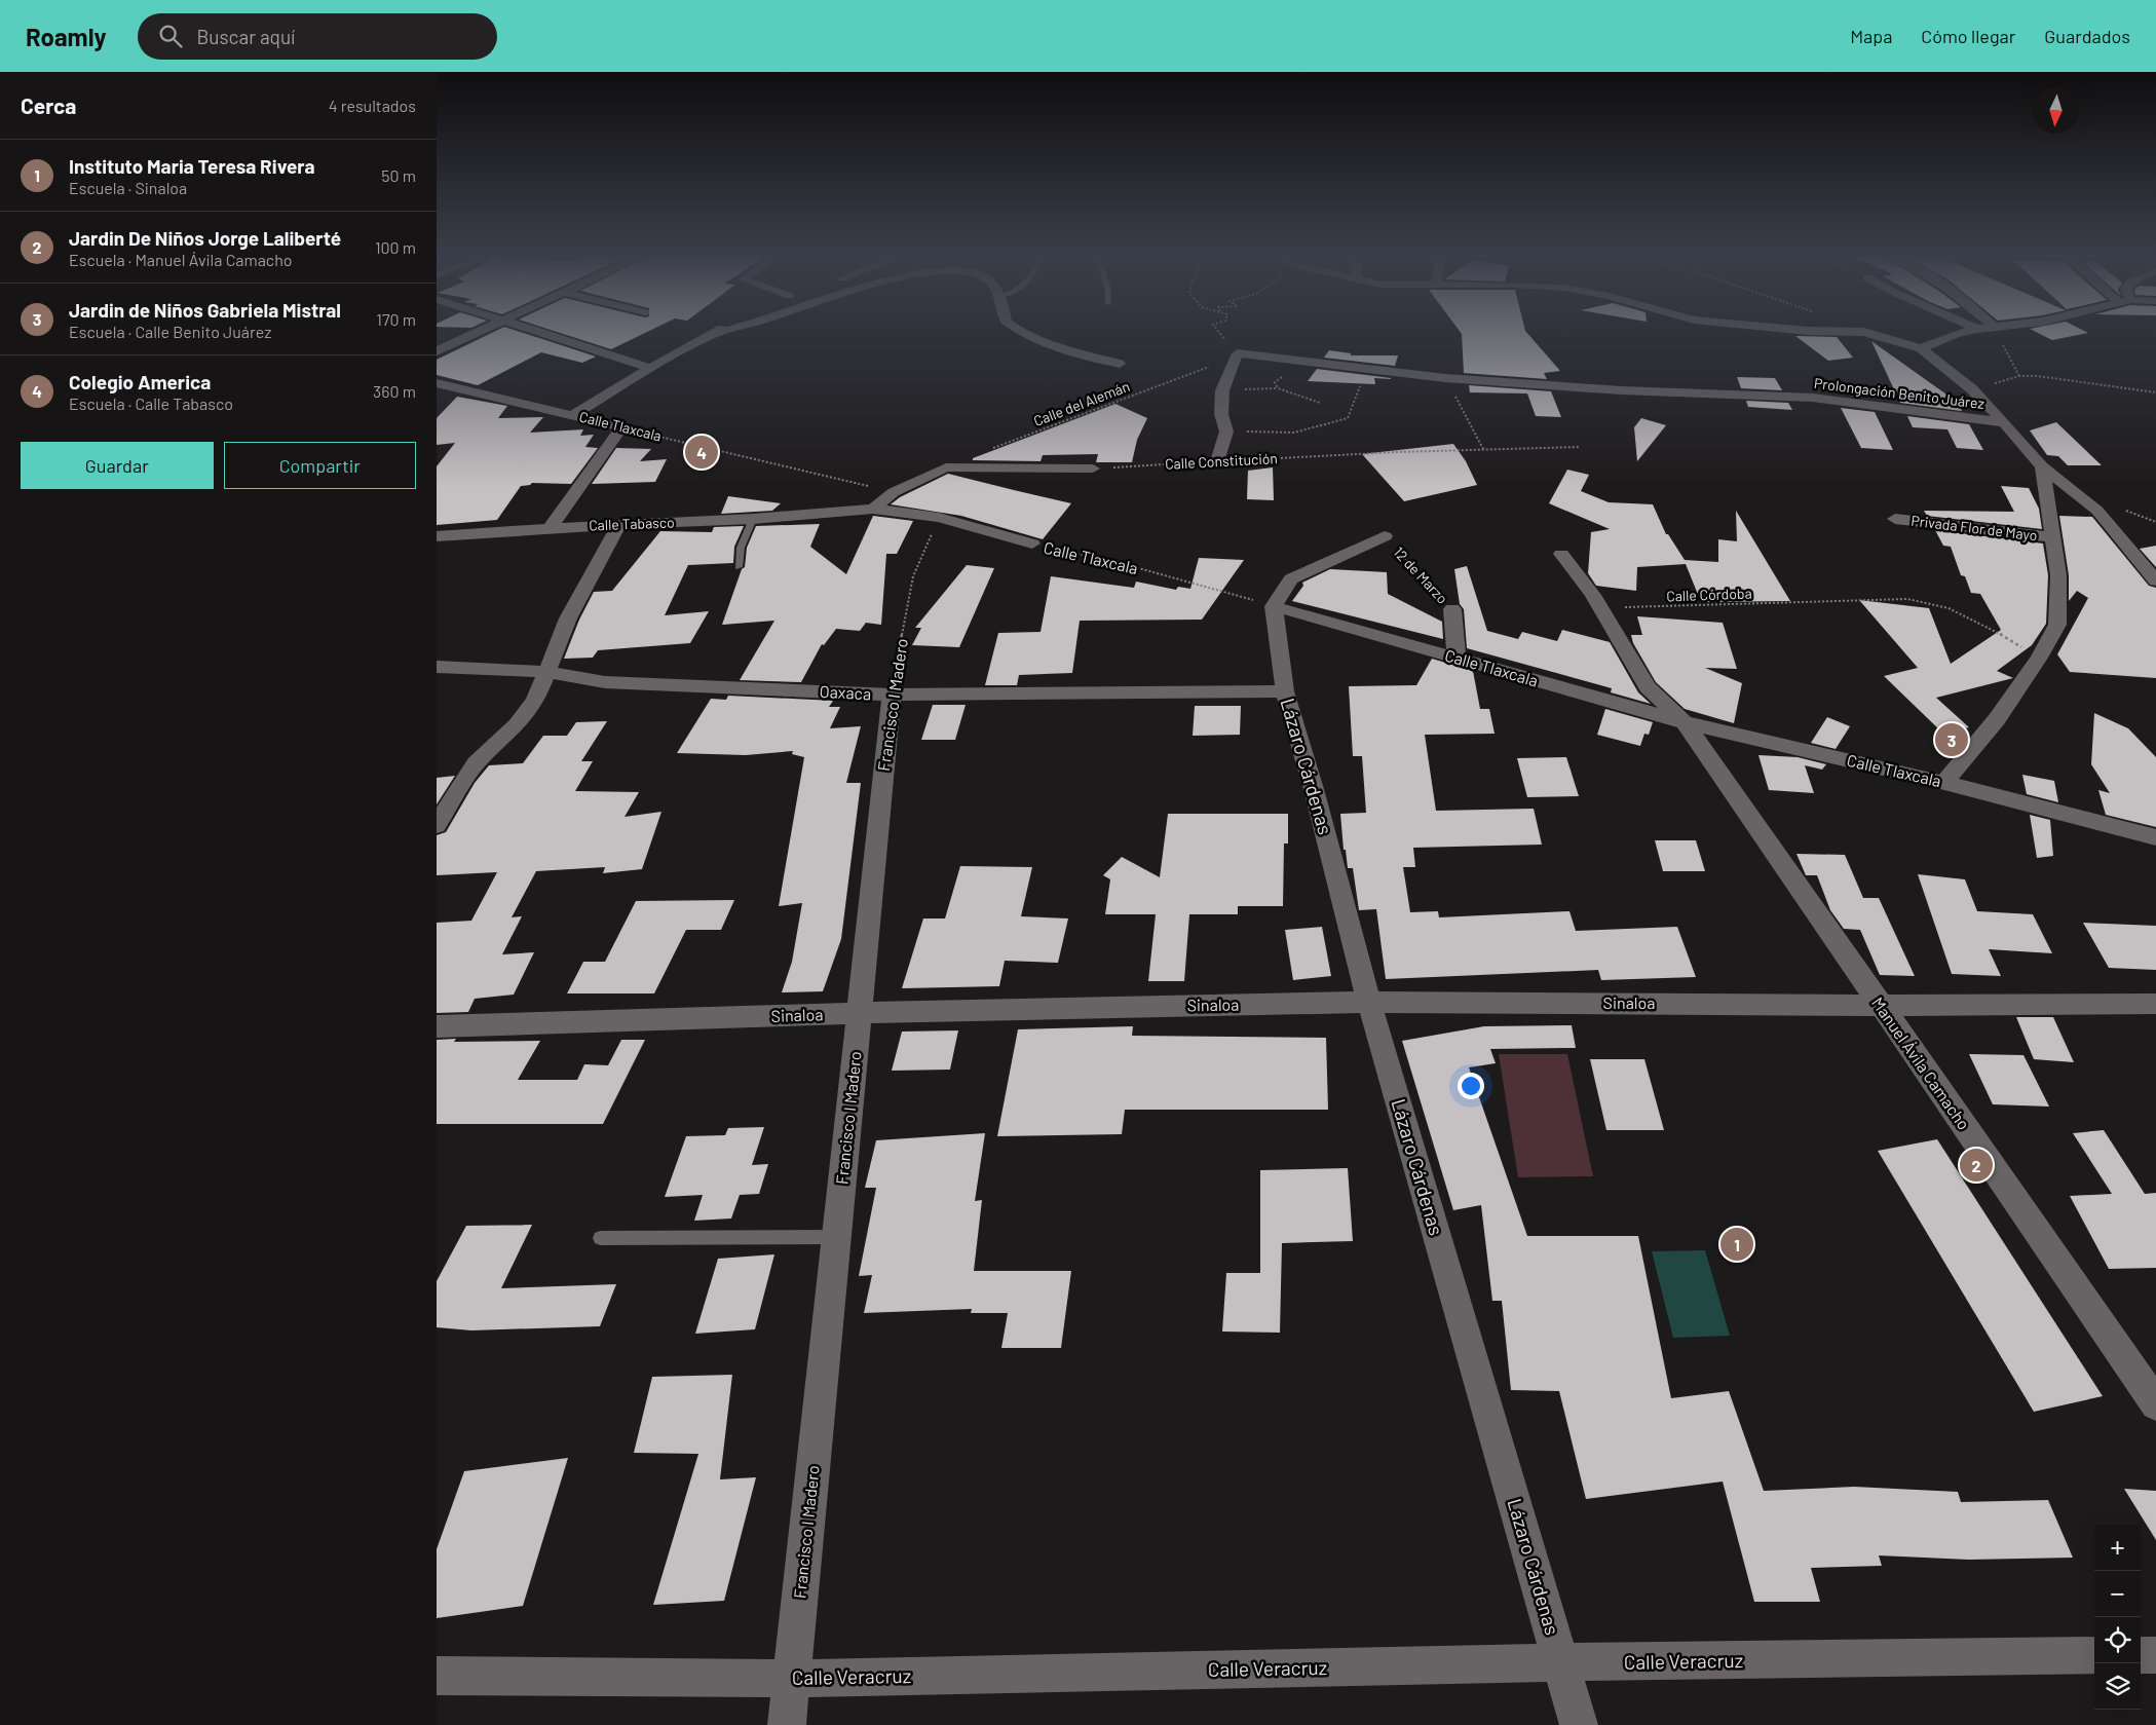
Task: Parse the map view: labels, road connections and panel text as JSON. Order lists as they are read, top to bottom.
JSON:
{
  "streets": {
    "street": [
      "Prolongación Benito Juárez",
      "Calle Tlaxcala",
      "Calle Tabasco",
      "Privada Flor de Mayo",
      "12 de Marzo",
      "Oaxaca",
      "Francisco I Madero",
      "Lázaro Cárdenas",
      "Sinaloa",
      "Manuel Ávila Camacho",
      "Calle Veracruz"
    ],
    "path": ["Calle del Alemán", "Calle Constitución", "Calle Córdoba"]
  },
  "crossings": [
    ["Prolongación Benito Juárez", "Calle del Alemán"],
    ["Calle Tlaxcala", "Calle Tabasco"],
    ["Calle Tlaxcala", "12 de Marzo"],
    ["Calle Tlaxcala", "Francisco I Madero"],
    ["Calle Tlaxcala", "Lázaro Cárdenas"],
    ["Calle Tlaxcala", "Manuel Ávila Camacho"],
    ["12 de Marzo", "Lázaro Cárdenas"],
    ["Calle Córdoba", "Manuel Ávila Camacho"],
    ["Oaxaca", "Francisco I Madero"],
    ["Oaxaca", "Lázaro Cárdenas"],
    ["Francisco I Madero", "Sinaloa"],
    ["Francisco I Madero", "Calle Veracruz"],
    ["Lázaro Cárdenas", "Sinaloa"],
    ["Lázaro Cárdenas", "Calle Veracruz"],
    ["Sinaloa", "Manuel Ávila Camacho"]
  ],
  "north": "bottom",
  "page": {
    "header": "Roamly",
    "search": "Buscar aquí",
    "nav": ["Mapa", "Cómo llegar", "Guardados"],
    "heading": ["Cerca", "4 resultados"],
    "list": [
      {
        "mark": "1",
        "name": "Instituto Maria Teresa Rivera",
        "note": "Escuela · Sinaloa",
        "value": "50 m"
      },
      {
        "mark": "2",
        "name": "Jardin De Niños Jorge Laliberté",
        "note": "Escuela · Manuel Ávila Camacho",
        "value": "100 m"
      },
      {
        "mark": "3",
        "name": "Jardin de Niños Gabriela Mistral",
        "note": "Escuela · Calle Benito Juárez",
        "value": "170 m"
      },
      {
        "mark": "4",
        "name": "Colegio America",
        "note": "Escuela · Calle Tabasco",
        "value": "360 m"
      }
    ],
    "buttons": ["Guardar", "Compartir"],
    "pins": [
      "4",
      "3",
      "2",
      "1"
    ],
    "map_buttons": ["+", "−"]
  }
}
